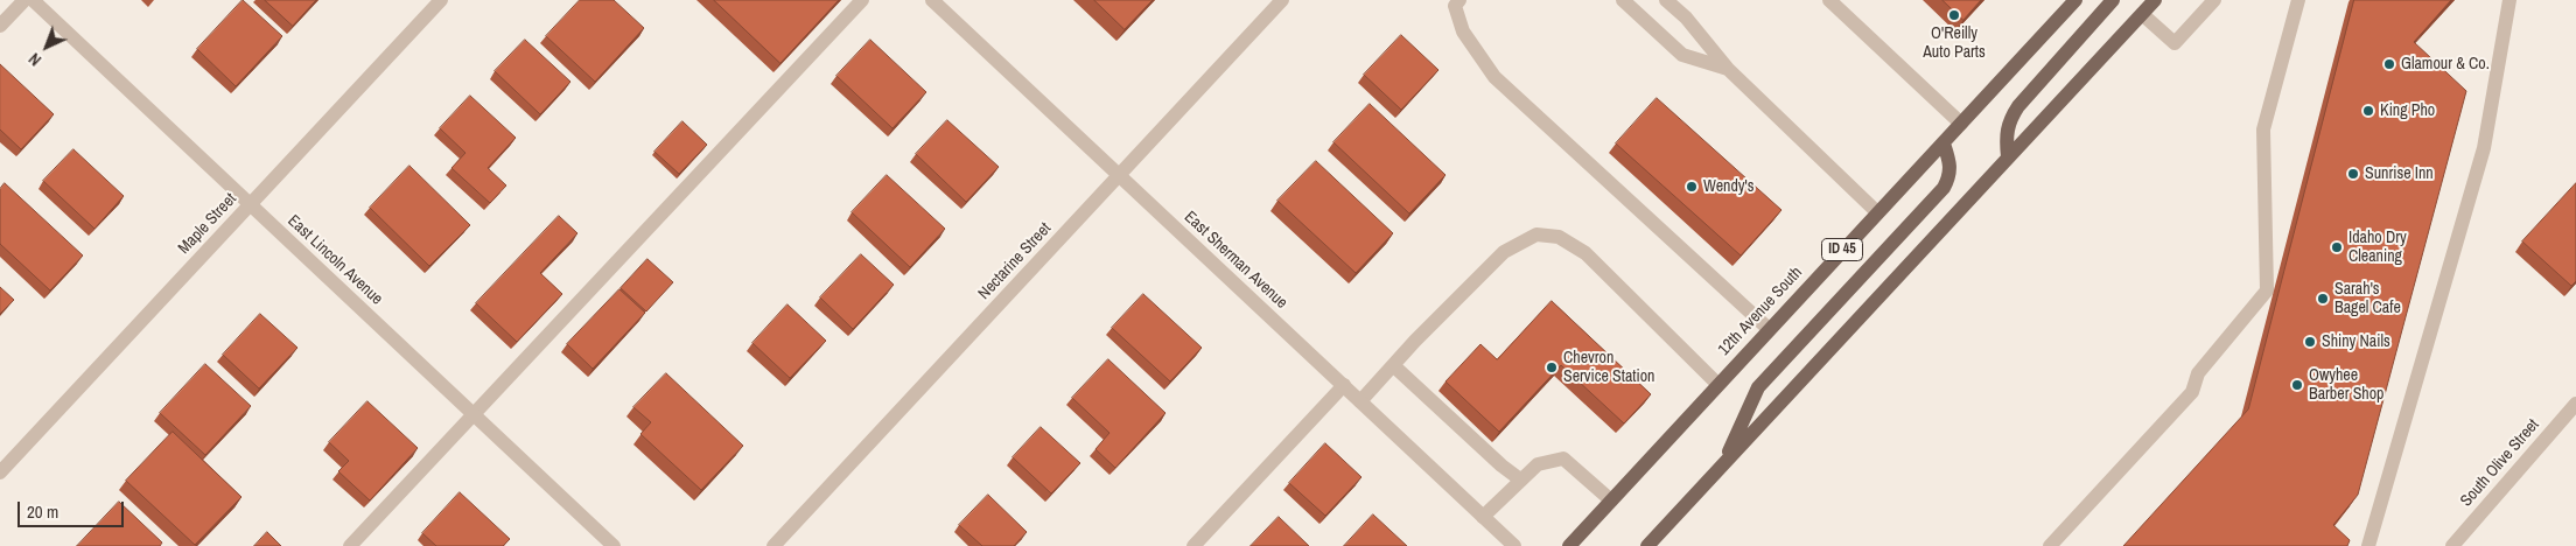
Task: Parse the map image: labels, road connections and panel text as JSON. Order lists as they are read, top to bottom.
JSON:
{
  "streets": {
    "main road": ["ID 45", "12th Avenue South"],
    "street": [
      "Maple Street",
      "East Lincoln Avenue",
      "East Sherman Avenue",
      "Nectarine Street",
      "South Olive Street"
    ]
  },
  "crossings": [
    ["Maple Street", "East Lincoln Avenue"],
    ["East Sherman Avenue", "Nectarine Street"]
  ],
  "places": [
    "O'Reilly Auto Parts",
    "Glamour & Co.",
    "King Pho",
    "Sunrise Inn",
    "Wendy's",
    "Idaho Dry Cleaning",
    "Sarah's Bagel Cafe",
    "Shiny Nails",
    "Chevron Service Station",
    "Owyhee Barber Shop"
  ],
  "scale_bar": "20 m",
  "north": "bottom left"
}
